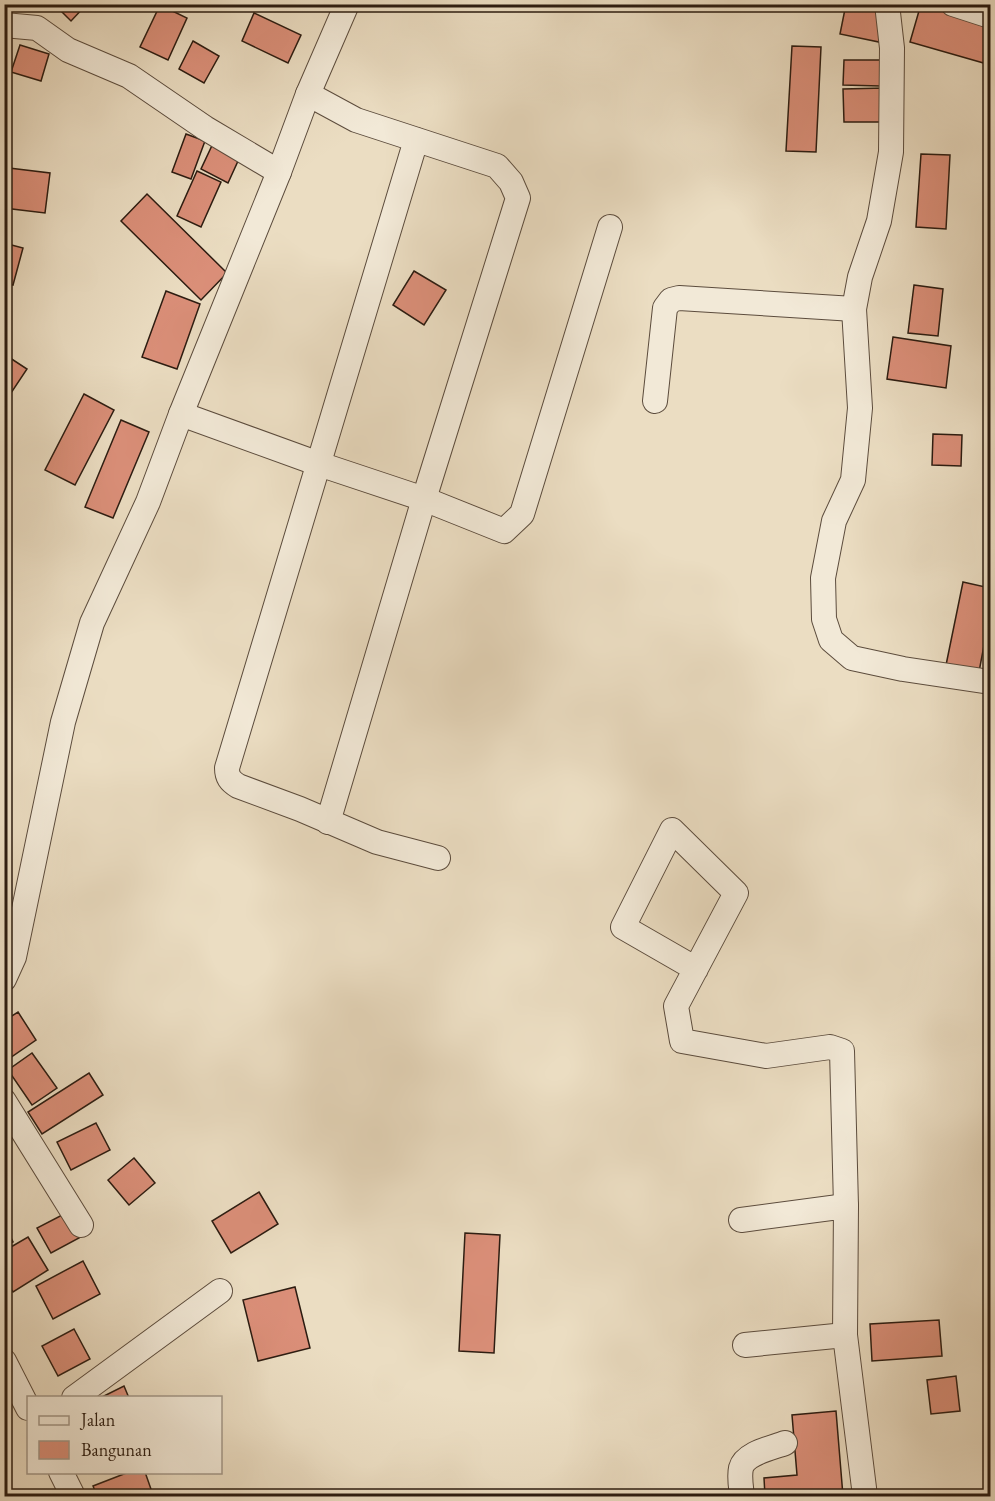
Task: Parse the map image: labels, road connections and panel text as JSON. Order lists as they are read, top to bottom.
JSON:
{
  "legend": ["Jalan", "Bangunan"]
}
